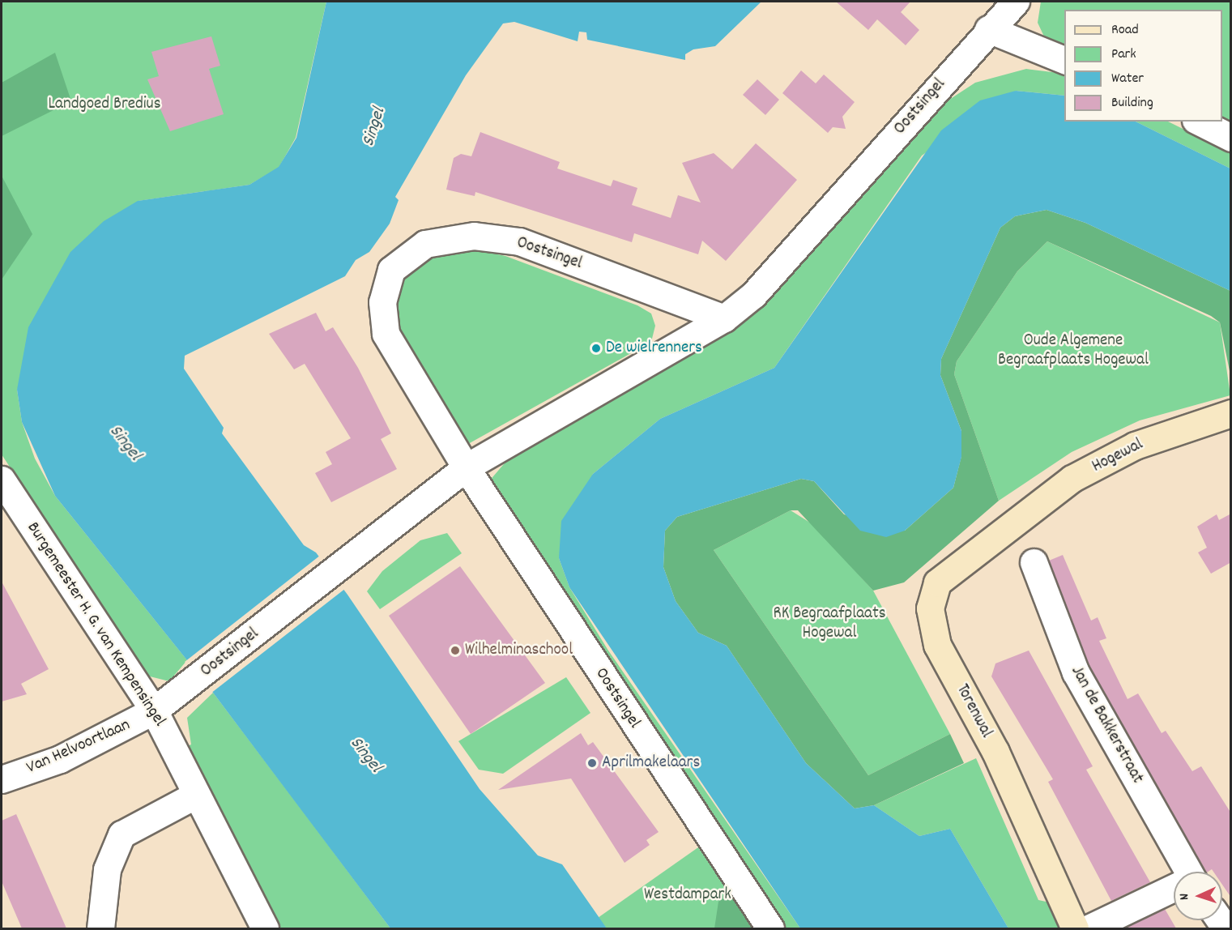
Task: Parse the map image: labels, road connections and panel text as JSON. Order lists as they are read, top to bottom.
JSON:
{
  "streets": {
    "street": [
      "Oostsingel",
      "Hogewal",
      "Burgemeester H. G. van Kempensingel",
      "Torenwal",
      "Jan de Bakkerstraat",
      "Van Helvoortlaan"
    ]
  },
  "crossings": [
    ["Oostsingel", "Burgemeester H. G. van Kempensingel"],
    ["Oostsingel", "Van Helvoortlaan"],
    ["Hogewal", "Torenwal"],
    ["Burgemeester H. G. van Kempensingel", "Van Helvoortlaan"]
  ],
  "water": ["Singel"],
  "parks": [
    "Landgoed Bredius",
    "Oude Algemene Begraafplaats Hogewal",
    "RK Begraafplaats Hogewal",
    "Westdampark"
  ],
  "places": ["De wielrenners", "Wilhelminaschool", "Aprilmakelaars"],
  "legend": [
    "Road",
    "Park",
    "Water",
    "Building"
  ],
  "north": "left"
}
